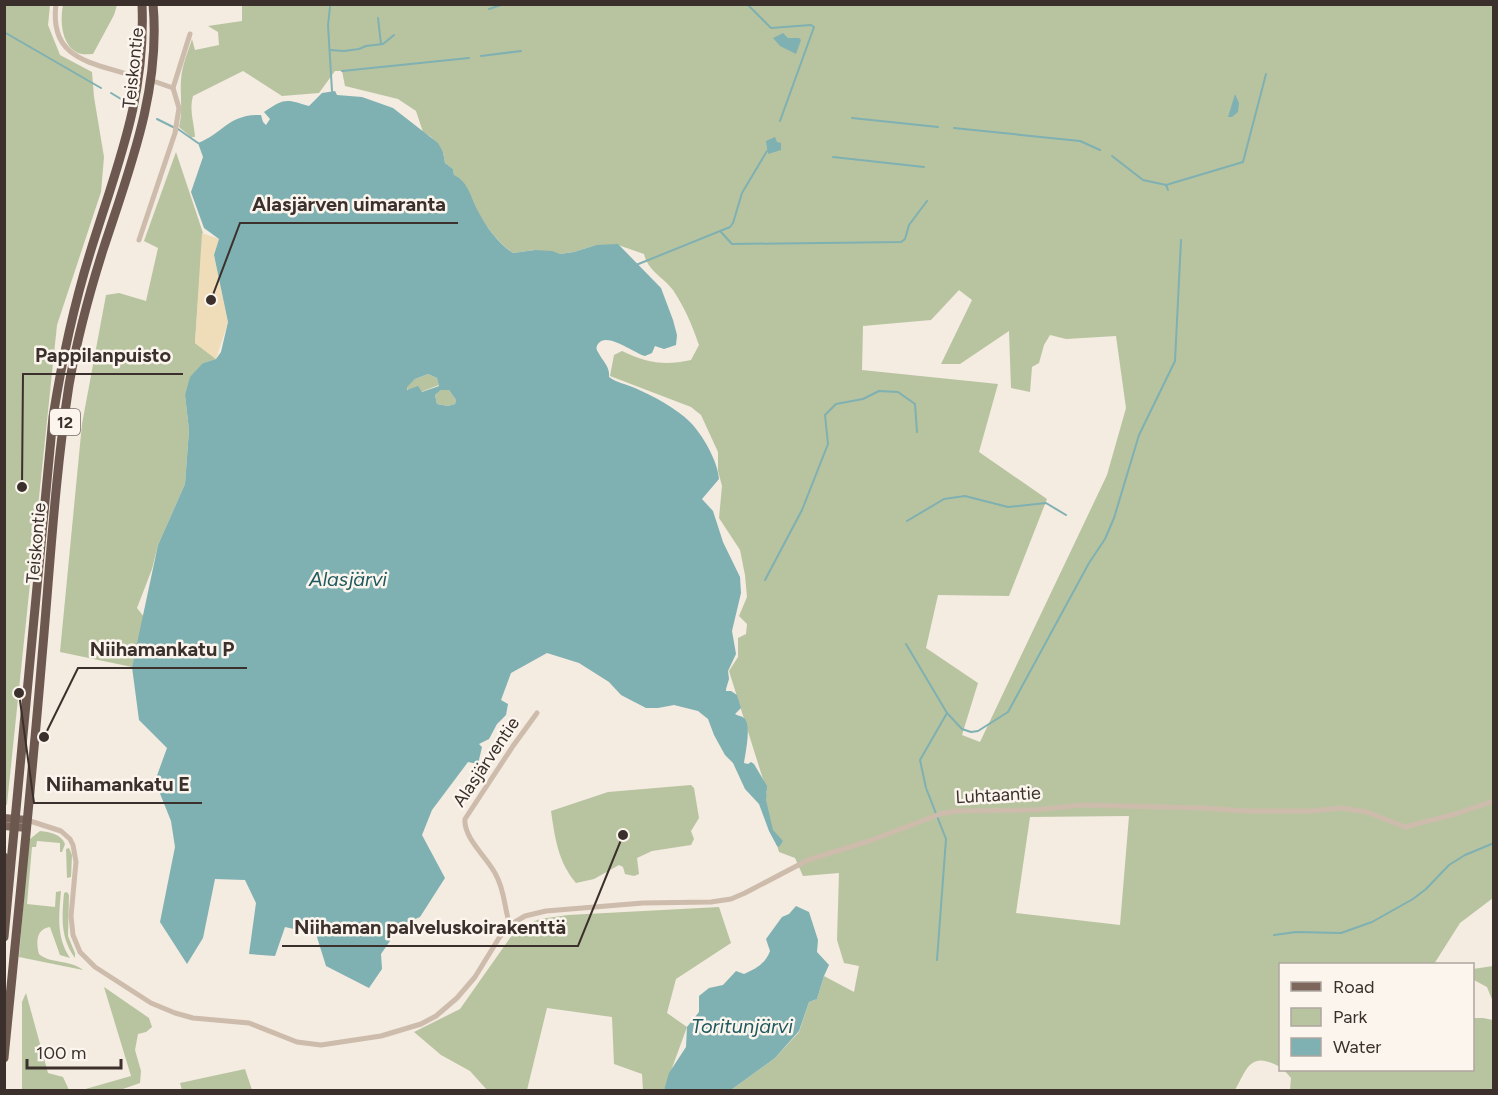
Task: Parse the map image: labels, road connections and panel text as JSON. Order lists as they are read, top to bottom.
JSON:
{
  "streets": {
    "highway": ["Teiskontie", "12"],
    "street": ["Alasjärventie", "Luhtaantie"]
  },
  "crossings": [
    ["Alasjärventie", "Luhtaantie"]
  ],
  "water": ["Alasjärvi", "Toritunjärvi"],
  "places": [
    "Alasjärven uimaranta",
    "Pappilanpuisto",
    "Niihamankatu E",
    "Niihamankatu P",
    "Niihaman palveluskoirakenttä"
  ],
  "legend": ["Road", "Park", "Water"],
  "scale_bar": "100 m"
}
